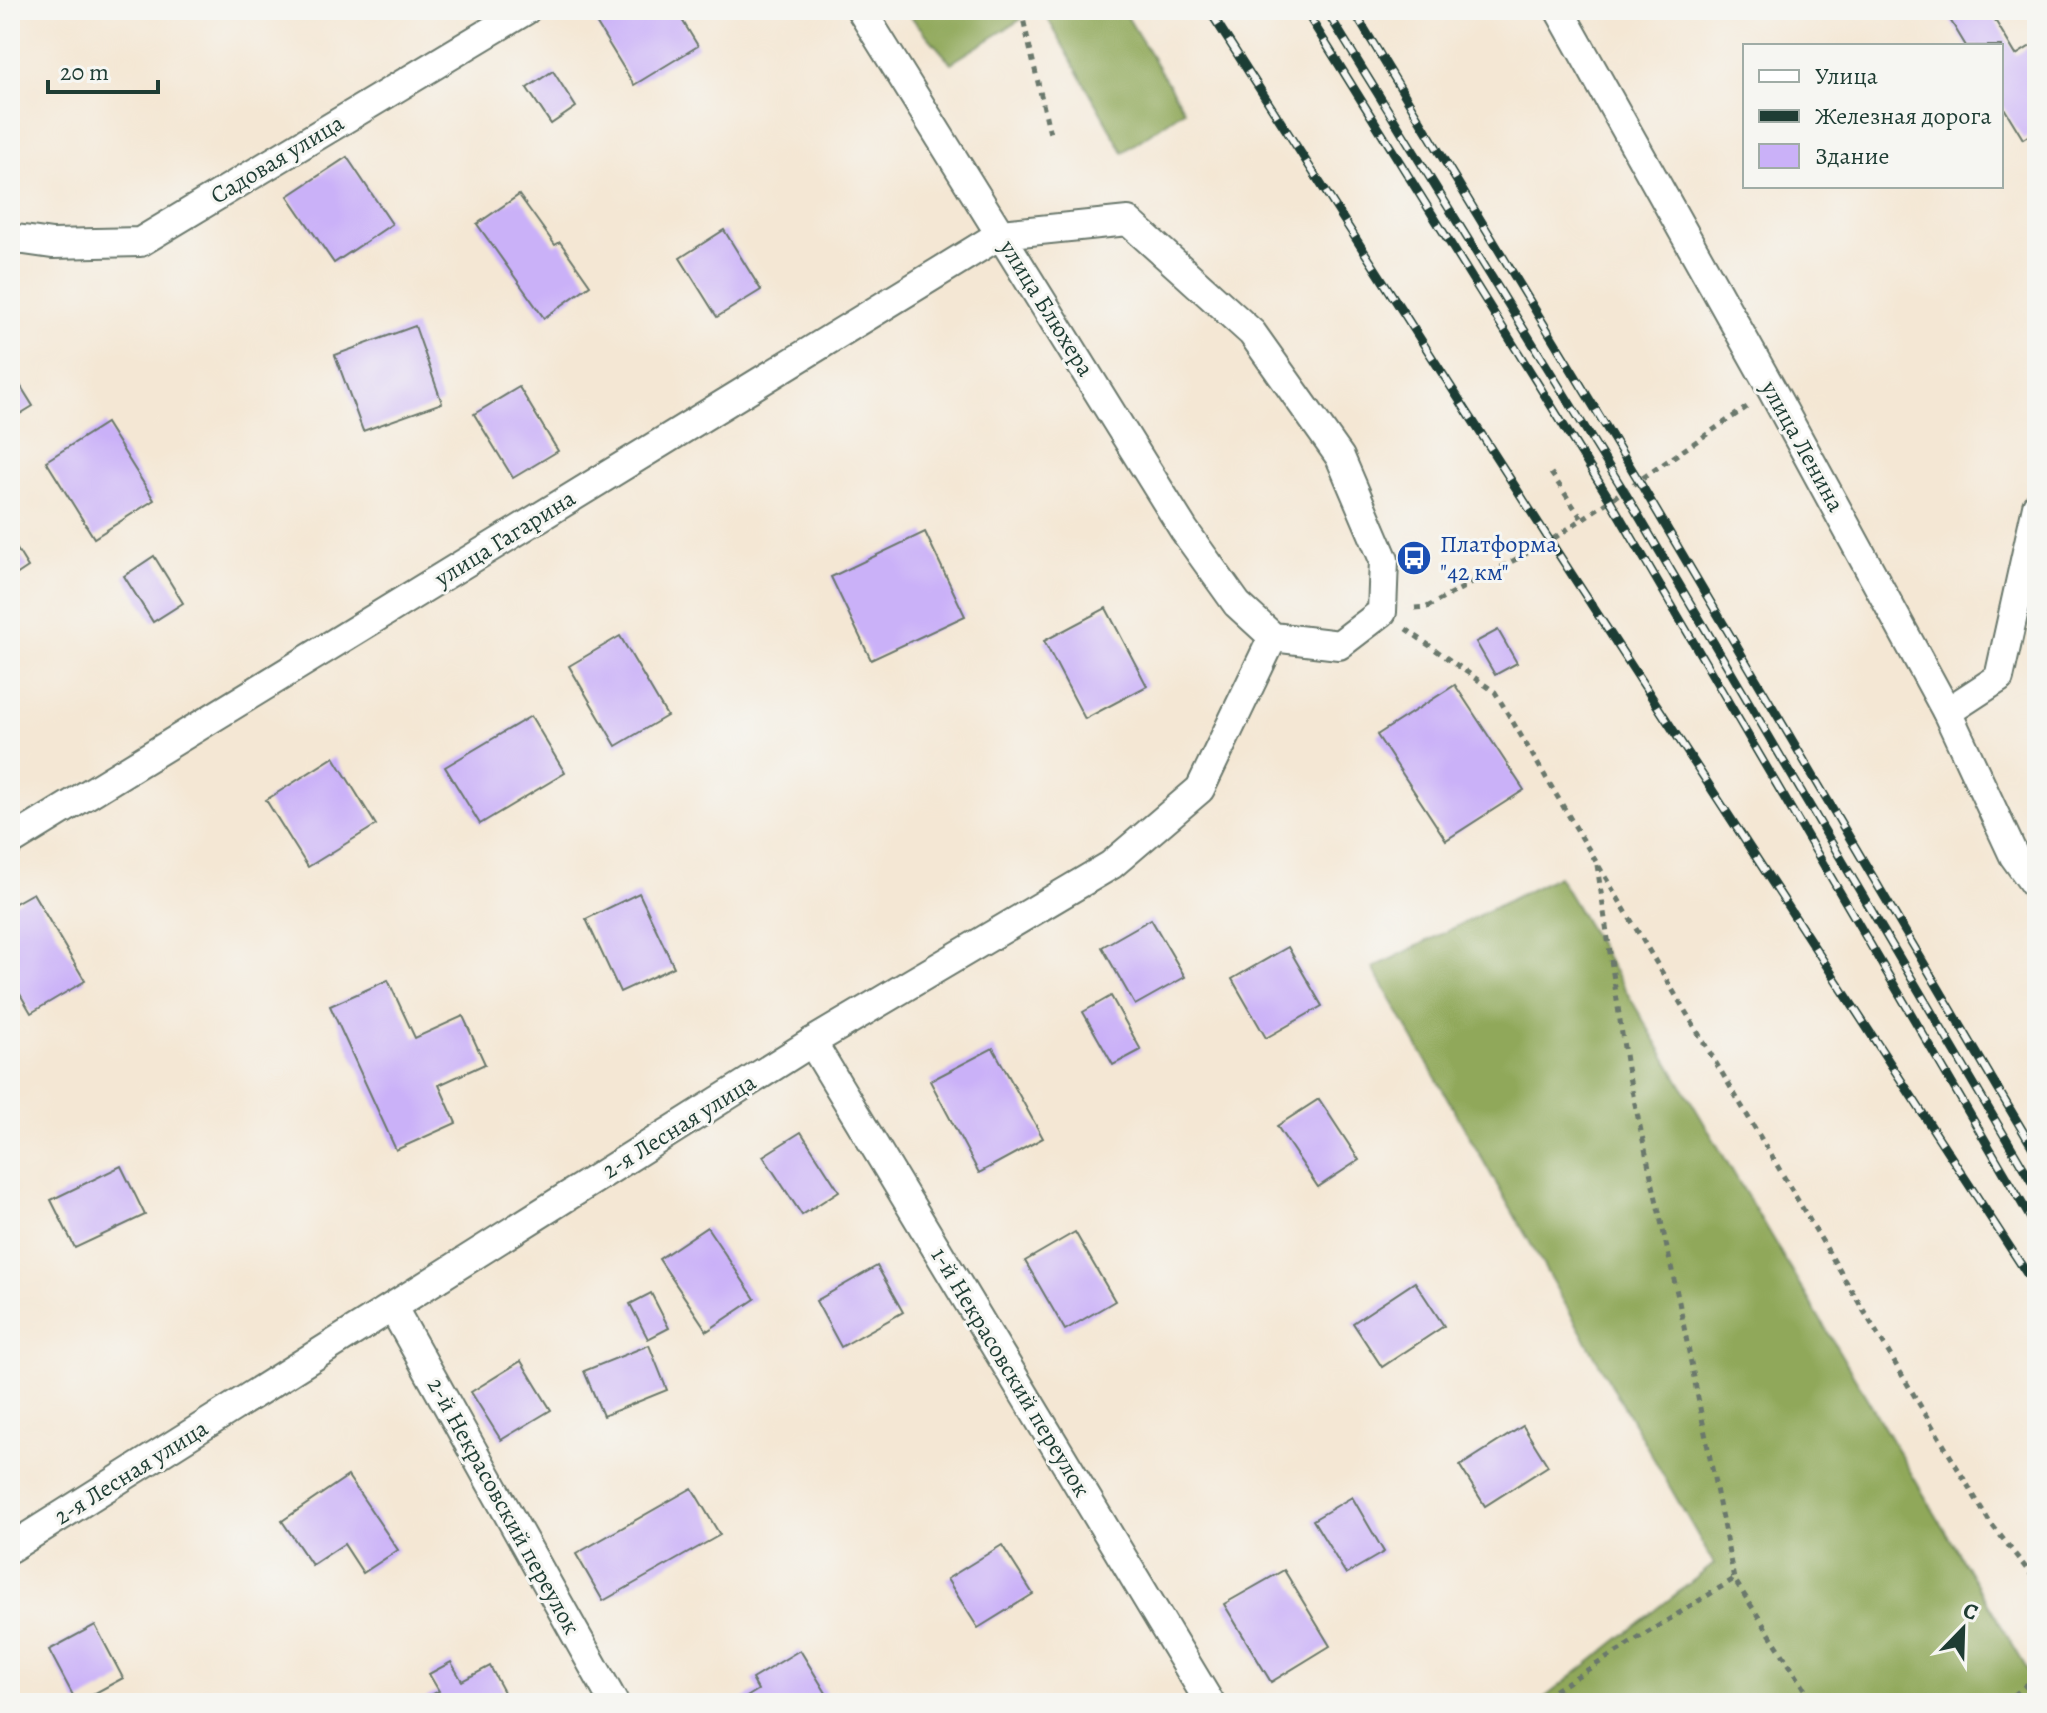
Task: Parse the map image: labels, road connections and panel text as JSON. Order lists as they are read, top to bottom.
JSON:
{
  "streets": {
    "street": [
      "Садовая улица",
      "улица Блюхера",
      "улица Ленина",
      "улица Гагарина",
      "2-я Лесная улица",
      "1-й Некрасовский переулок",
      "2-й Некрасовский переулок"
    ]
  },
  "crossings": [
    ["улица Блюхера", "улица Гагарина"],
    ["улица Блюхера", "2-я Лесная улица"],
    ["2-я Лесная улица", "1-й Некрасовский переулок"],
    ["2-я Лесная улица", "2-й Некрасовский переулок"]
  ],
  "places": {
    "bus stop": ["Платформа \"42 км\""]
  },
  "legend": ["Улица", "Железная дорога", "Здание"],
  "scale_bar": "20 m",
  "north": "top right"
}
